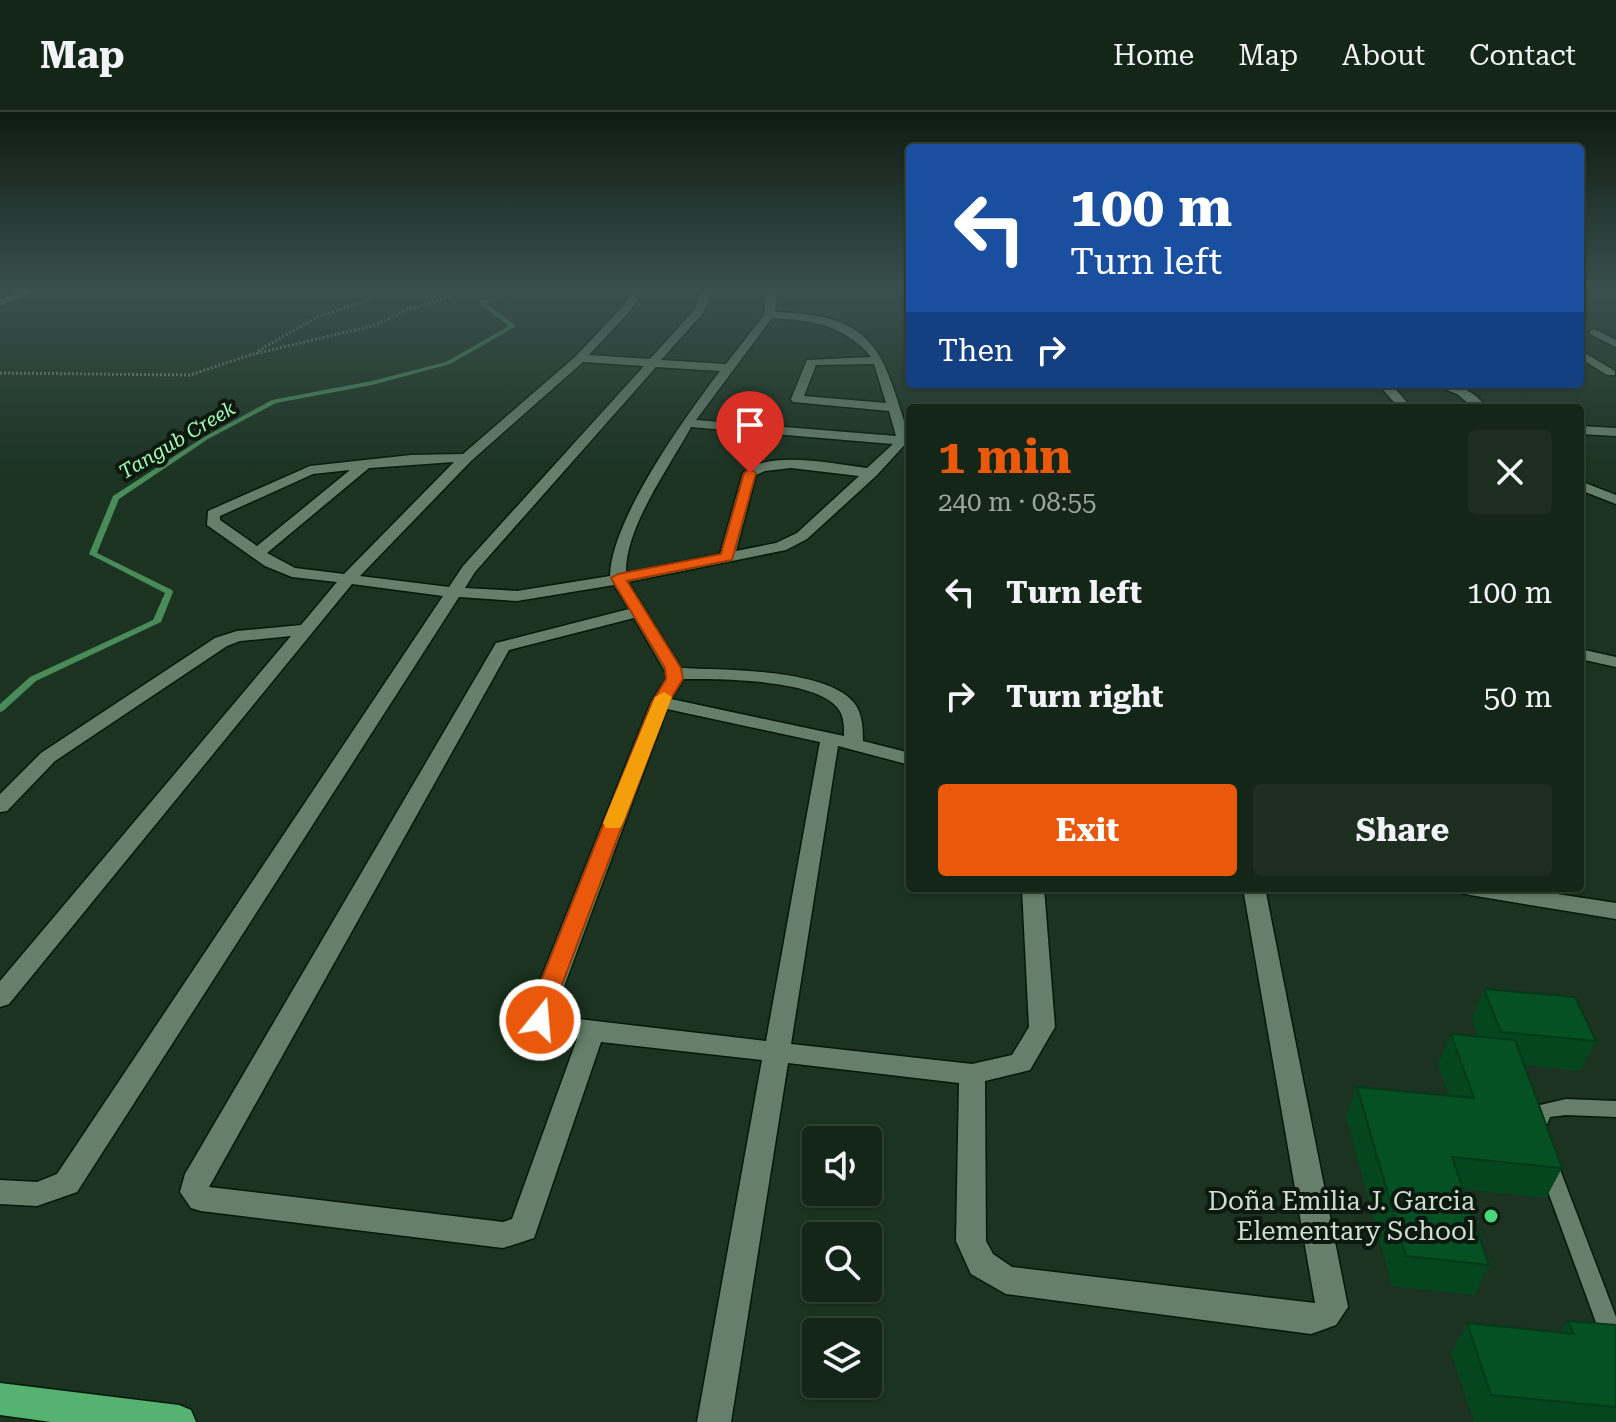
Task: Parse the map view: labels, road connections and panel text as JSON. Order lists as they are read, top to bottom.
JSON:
{
  "water": ["Tangub Creek"],
  "places": ["Doña Emilia J. Garcia Elementary School"],
  "page": {
    "header": "Map",
    "nav": [
      "Home",
      "Map",
      "About",
      "Contact"
    ],
    "turn": ["100 m", "Turn left"],
    "then": "Then",
    "heading": ["1 min", "240 m · 08:55"],
    "list": [
      {
        "name": "Turn left",
        "value": "100 m"
      },
      {
        "name": "Turn right",
        "value": "50 m"
      }
    ],
    "buttons": ["Exit", "Share"]
  }
}
